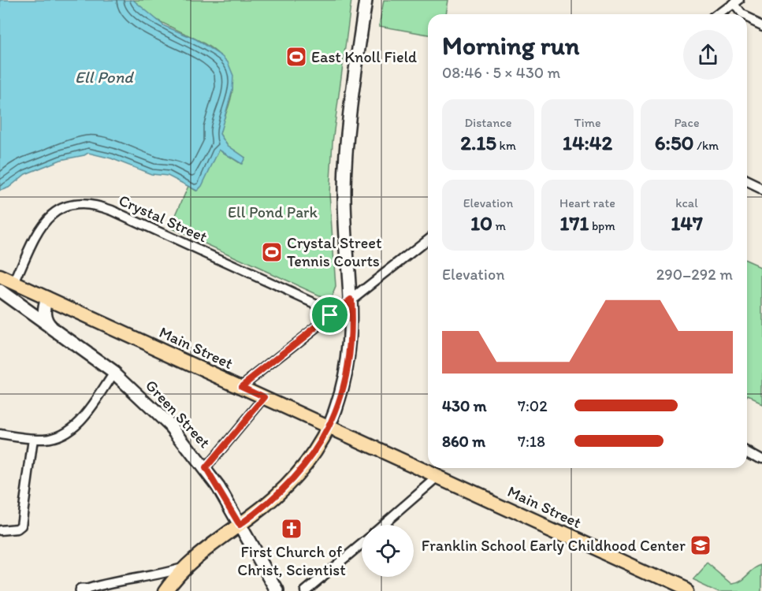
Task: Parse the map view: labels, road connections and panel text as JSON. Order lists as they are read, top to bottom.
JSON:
{
  "streets": {
    "main road": ["Main Street"],
    "street": ["Crystal Street", "Green Street"]
  },
  "crossings": [
    ["Crystal Street", "Main Street"],
    ["Main Street", "Green Street"]
  ],
  "water": ["Ell Pond"],
  "parks": ["Ell Pond Park"],
  "places": {
    "sports": ["East Knoll Field", "Crystal Street Tennis Courts"],
    "church": ["First Church of Christ, Scientist"],
    "school or university": ["Franklin School Early Childhood Center"]
  },
  "page": {
    "heading": ["Morning run", "08:46 · 5 × 430 m"],
    "stats": [
      ["Distance", "2.15 km"],
      ["Time", "14:42"],
      ["Pace", "6:50 /km"],
      ["Elevation", "10 m"],
      ["Heart rate", "171 bpm"],
      ["kcal", "147"]
    ],
    "chart": ["Elevation", "290–292 m"],
    "list": [
      {
        "name": "430 m",
        "note": "7:02"
      },
      {
        "name": "860 m",
        "note": "7:18"
      }
    ]
  }
}
